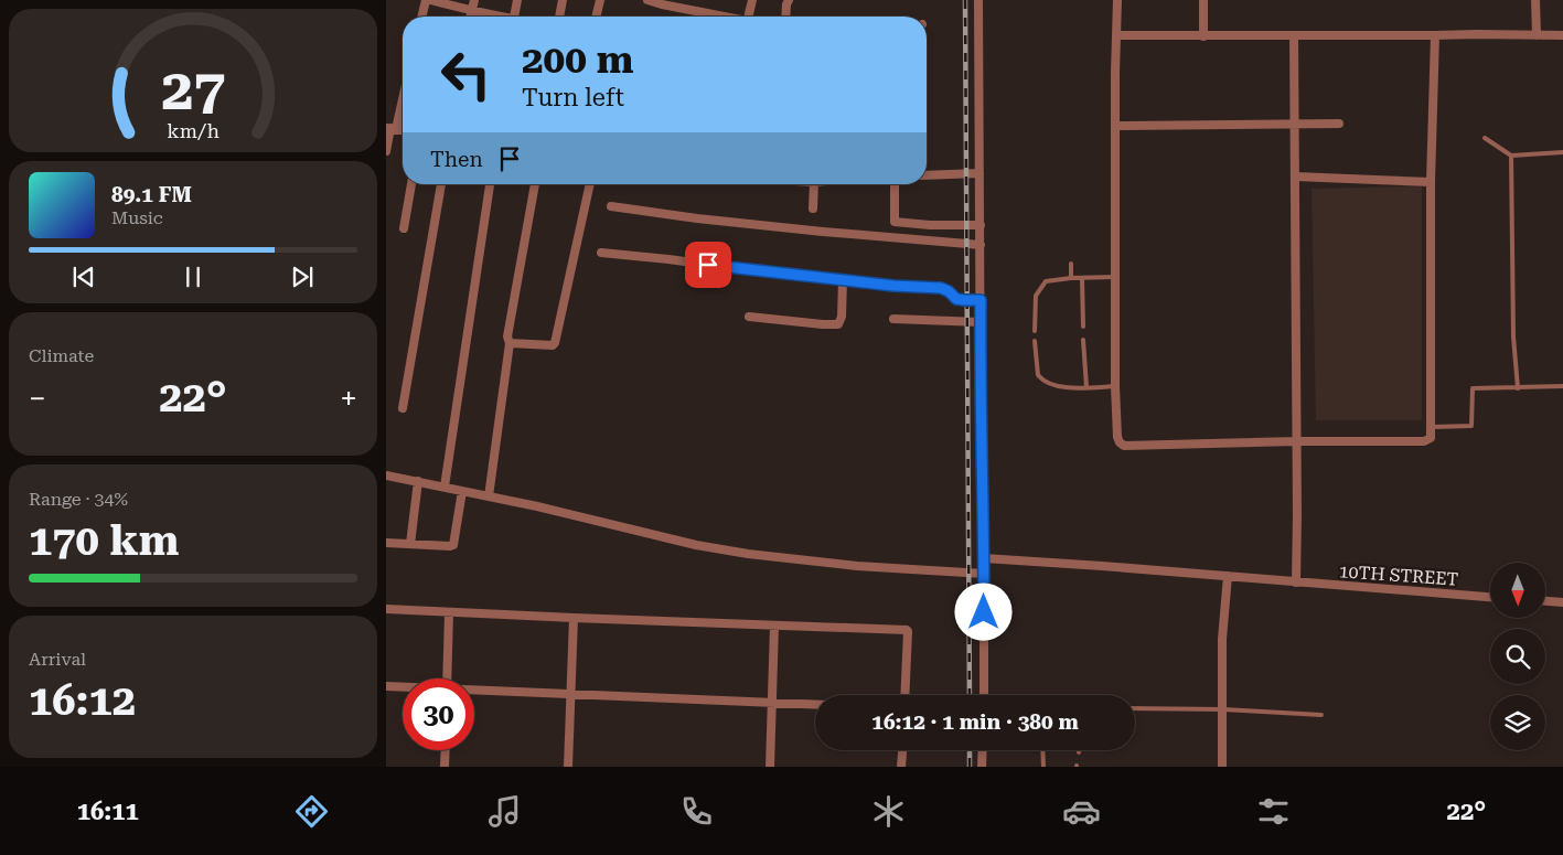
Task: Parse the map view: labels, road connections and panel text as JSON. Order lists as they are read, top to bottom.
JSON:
{
  "streets": {
    "street": ["10TH STREET"]
  },
  "north": "bottom",
  "page": {
    "turn": ["200 m", "Turn left"],
    "then": "Then",
    "song": ["89.1 FM", "Music"],
    "tile": [
      "Climate",
      ["Range · 34%", "170 km"],
      ["Arrival", "16:12"]
    ],
    "heat": ["−", "22°", "+"],
    "limit": "30",
    "trip": "16:12 · 1 min · 380 m",
    "tabs": ["16:11", "22°"],
    "gauge": ["27", "km/h"]
  }
}
